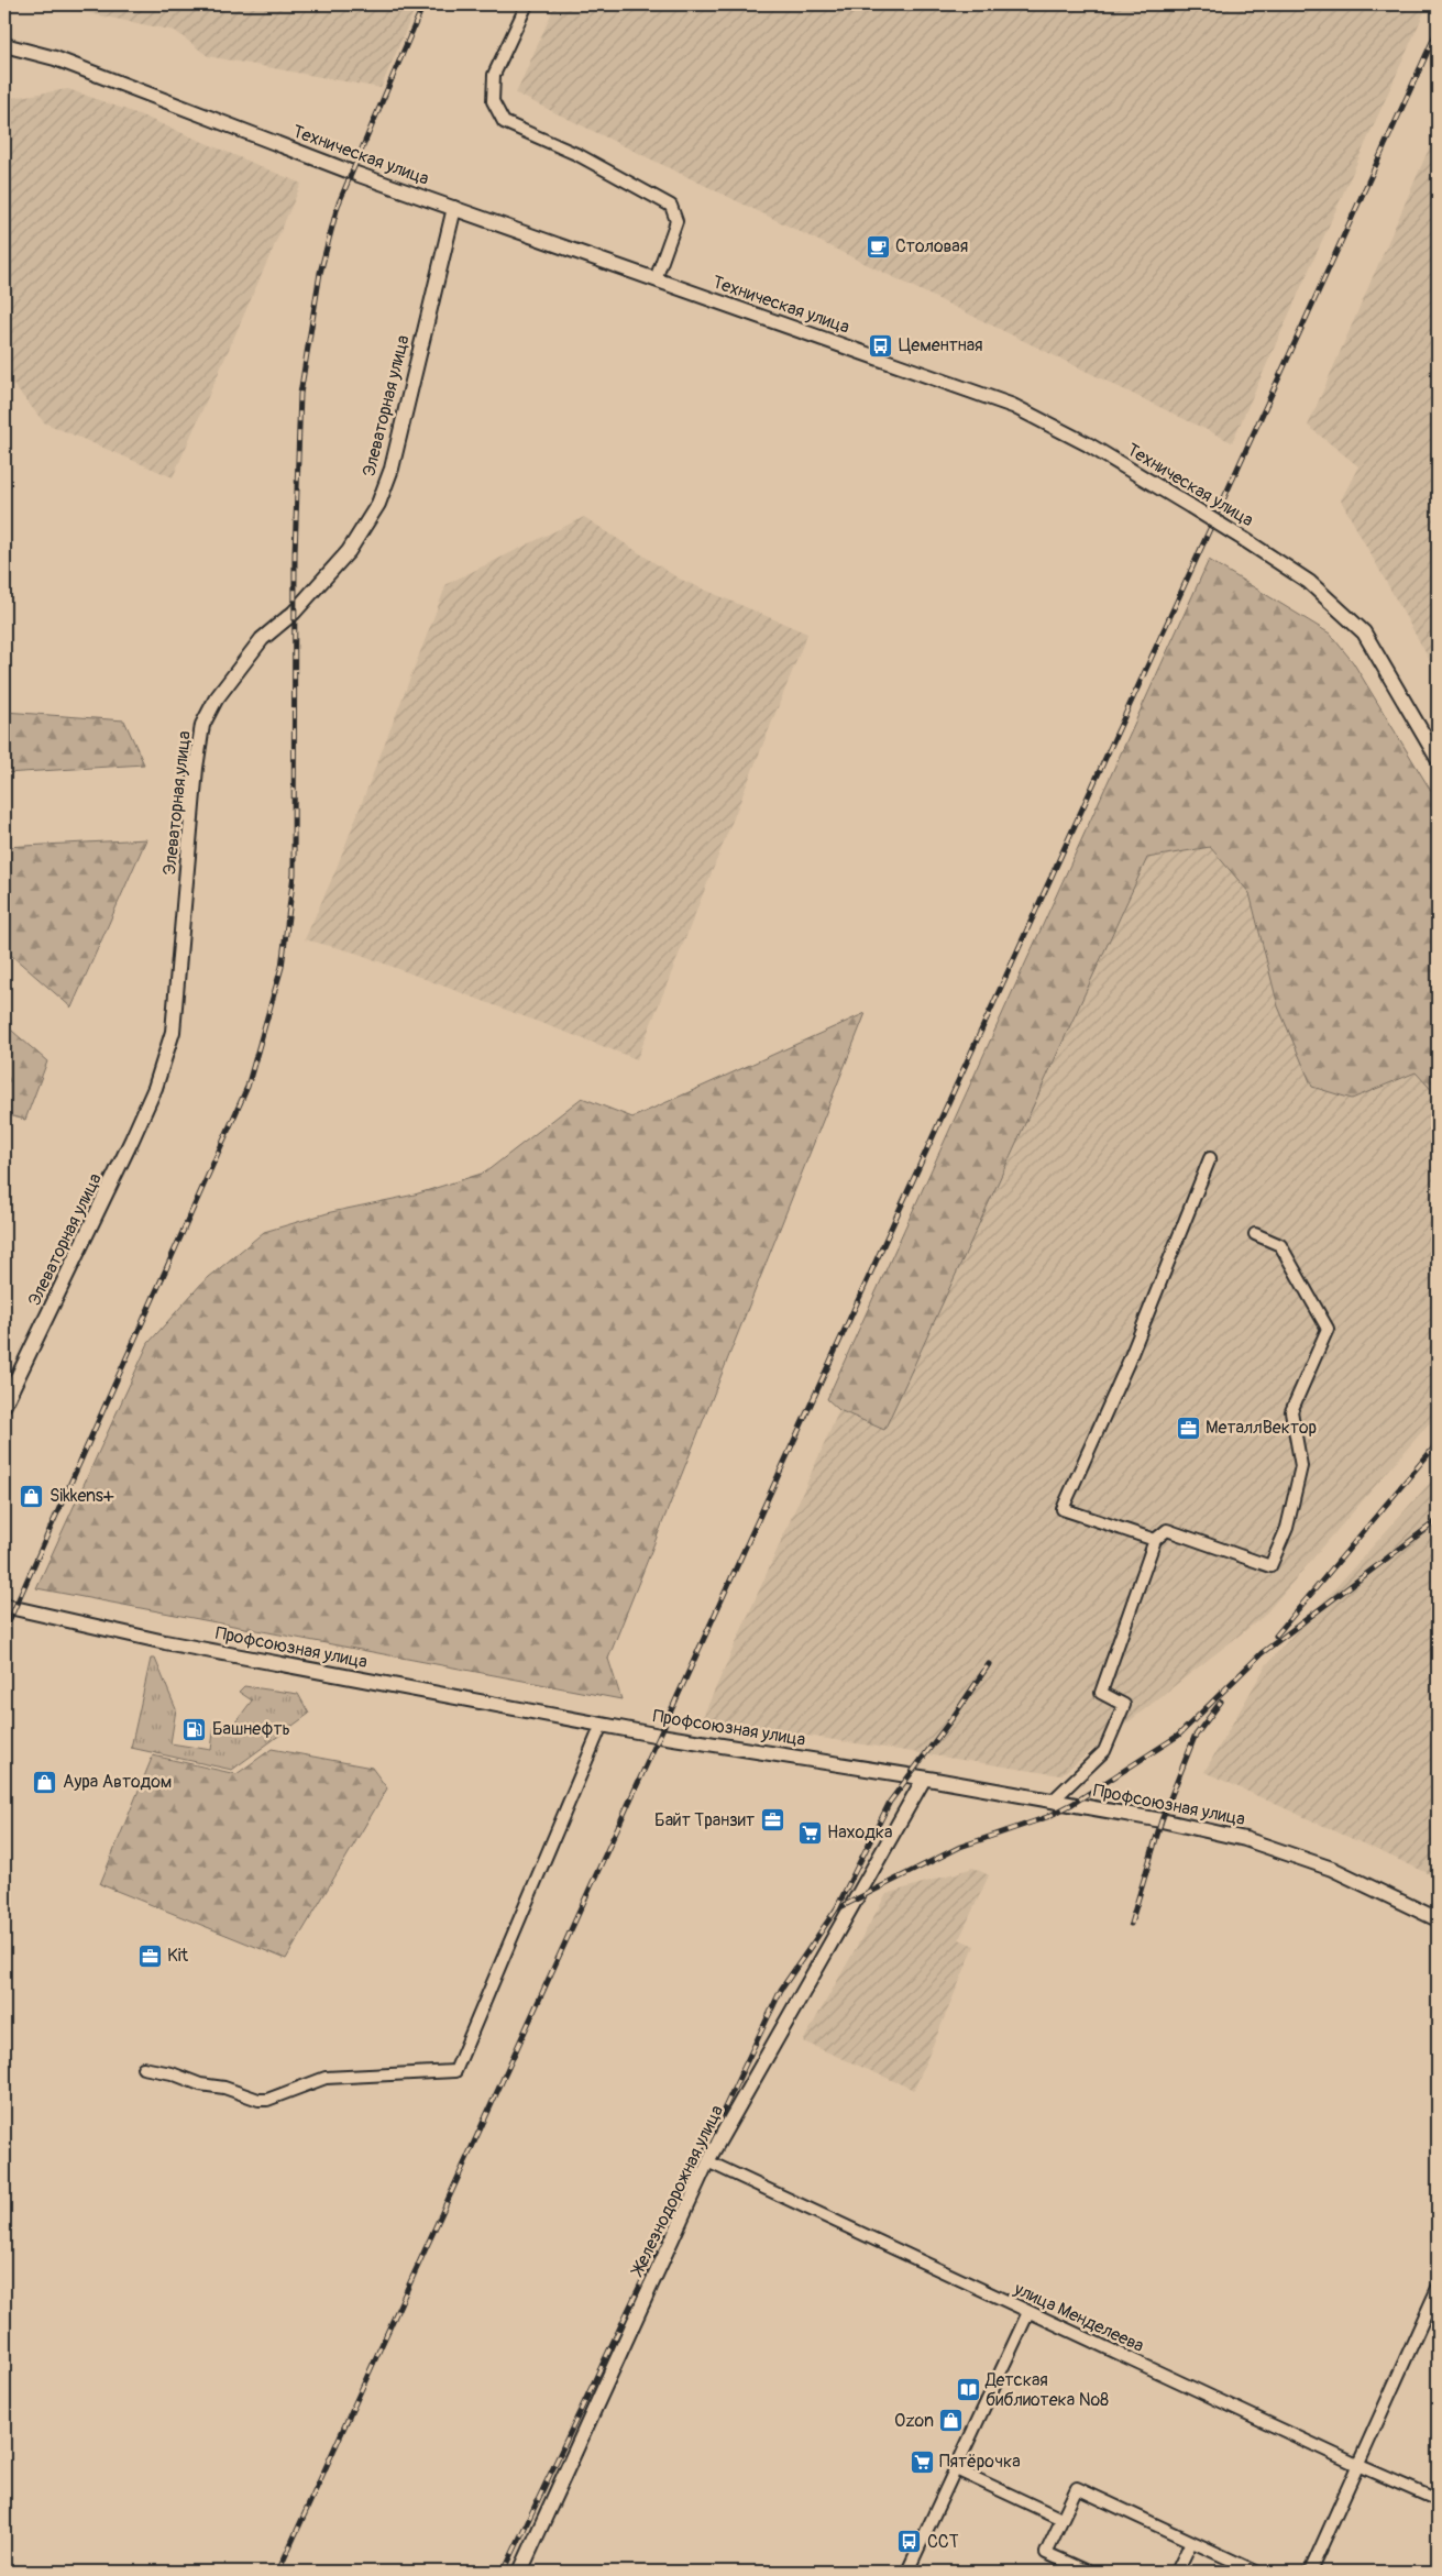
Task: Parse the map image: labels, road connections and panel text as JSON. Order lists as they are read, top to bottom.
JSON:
{
  "streets": {
    "main road": [
      "Техническая улица",
      "Элеваторная улица",
      "Профсоюзная улица",
      "Железнодорожная улица"
    ],
    "street": ["улица Менделеева"]
  },
  "crossings": [
    ["Техническая улица", "Элеваторная улица"],
    ["Профсоюзная улица", "Железнодорожная улица"],
    ["Железнодорожная улица", "улица Менделеева"]
  ],
  "places": {
    "cafe": ["Столовая"],
    "bus stop": ["Цементная", "ССТ"],
    "office": ["МеталлВектор", "Байт Транзит", "Kit"],
    "shop": ["Sikkens+", "Аура Автодом", "Ozon"],
    "fuel station": ["Башнефть"],
    "supermarket": ["Находка", "Пятёрочка"],
    "library": ["Детская библиотека №8"]
  }
}
